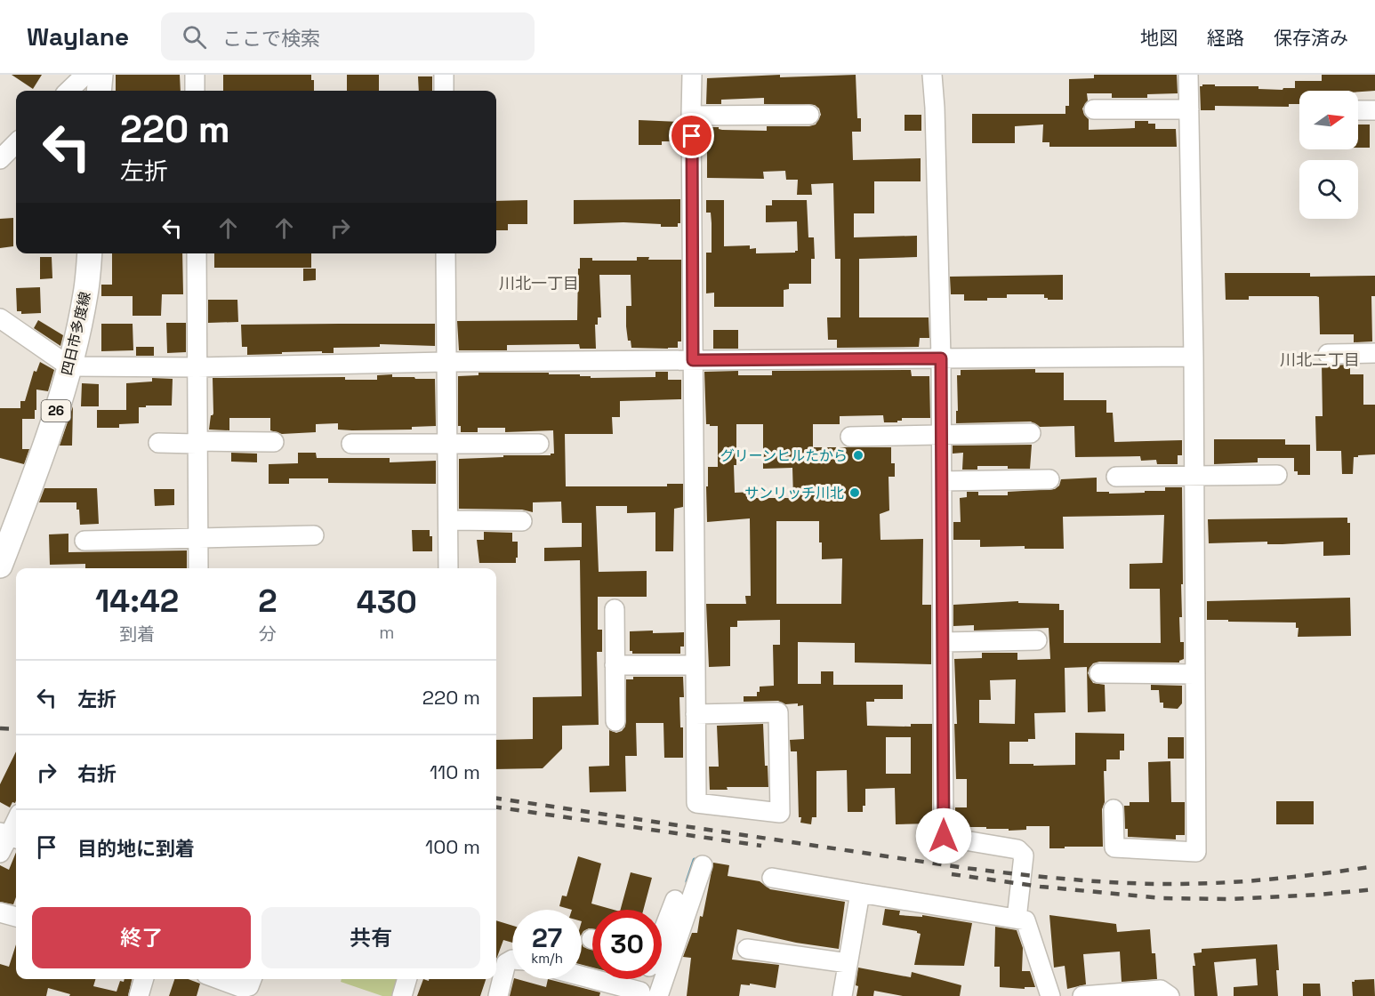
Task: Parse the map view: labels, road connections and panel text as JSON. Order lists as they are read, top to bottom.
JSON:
{
  "streets": {
    "main road": ["四日市多度線", "26"]
  },
  "districts": ["川北一丁目", "川北二丁目"],
  "places": ["グリーンヒルたから", "サンリッチ川北"],
  "north": "right",
  "page": {
    "header": "Waylane",
    "search": "ここで検索",
    "nav": ["地図", "経路", "保存済み"],
    "turn": ["220 m", "左折"],
    "eta": [
      "14:42",
      "到着",
      "2",
      "分",
      "430",
      "m"
    ],
    "list": [
      {
        "name": "左折",
        "value": "220 m"
      },
      {
        "name": "右折",
        "value": "110 m"
      },
      {
        "name": "目的地に到着",
        "value": "100 m"
      }
    ],
    "buttons": ["終了", "共有"],
    "speed": "27 km/h",
    "limit": "30"
  }
}
